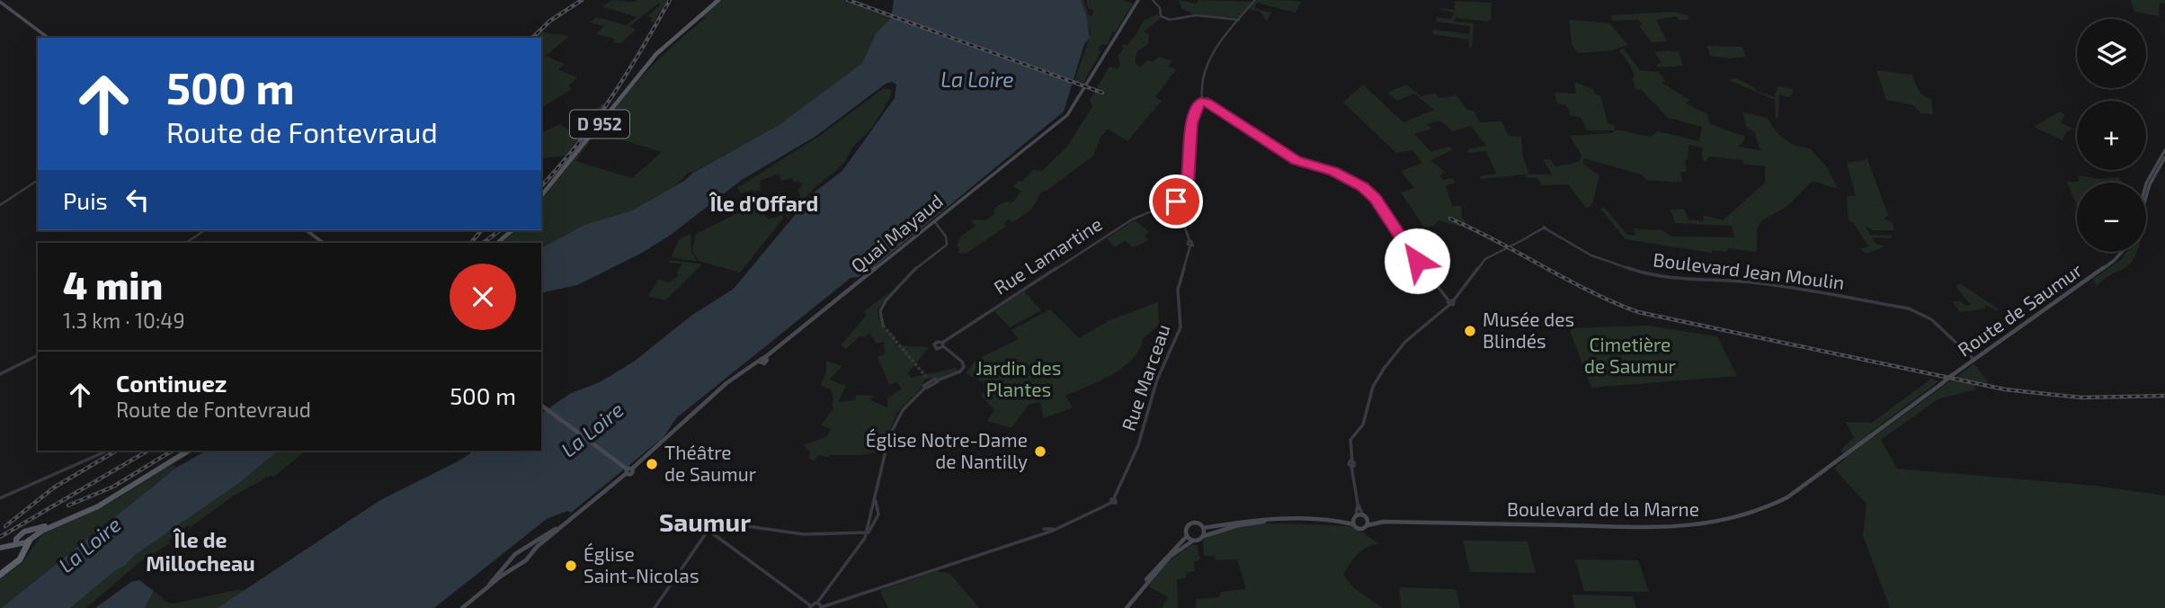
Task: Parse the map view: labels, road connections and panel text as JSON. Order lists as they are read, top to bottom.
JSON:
{
  "streets": {
    "main road": [
      "D 952",
      "Quai Mayaud",
      "Route de Saumur",
      "Boulevard de la Marne"
    ],
    "street": ["Rue Lamartine", "Boulevard Jean Moulin", "Rue Marceau"]
  },
  "crossings": [
    ["Rue Lamartine", "Rue Marceau"],
    ["Boulevard Jean Moulin", "Route de Saumur"],
    ["Route de Saumur", "Boulevard de la Marne"]
  ],
  "districts": ["Île d'Offard", "Saumur", "Île de Millocheau"],
  "water": ["La Loire"],
  "parks": ["Cimetière de Saumur", "Jardin des Plantes"],
  "places": [
    "Musée des Blindés",
    "Église Notre-Dame de Nantilly",
    "Théâtre de Saumur",
    "Église Saint-Nicolas"
  ],
  "page": {
    "map_buttons": ["+", "−"],
    "turn": ["500 m", "Route de Fontevraud"],
    "then": "Puis",
    "heading": ["4 min", "1.3 km · 10:49"],
    "list": [
      {
        "name": "Continuez",
        "note": "Route de Fontevraud",
        "value": "500 m"
      }
    ]
  }
}
